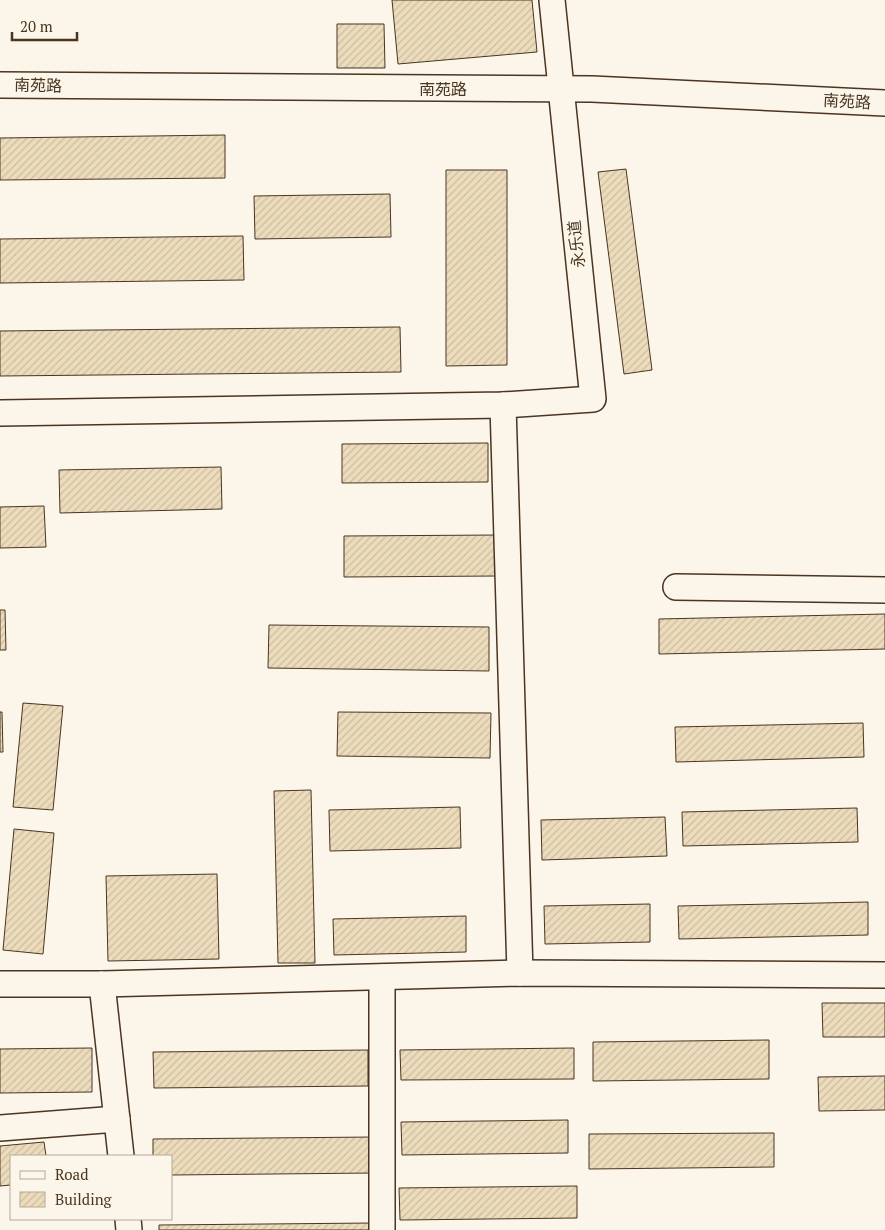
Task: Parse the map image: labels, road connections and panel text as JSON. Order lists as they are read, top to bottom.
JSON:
{
  "streets": {
    "street": ["南苑路", "永乐道"]
  },
  "crossings": [
    ["南苑路", "永乐道"]
  ],
  "legend": ["Road", "Building"],
  "scale_bar": "20 m"
}
